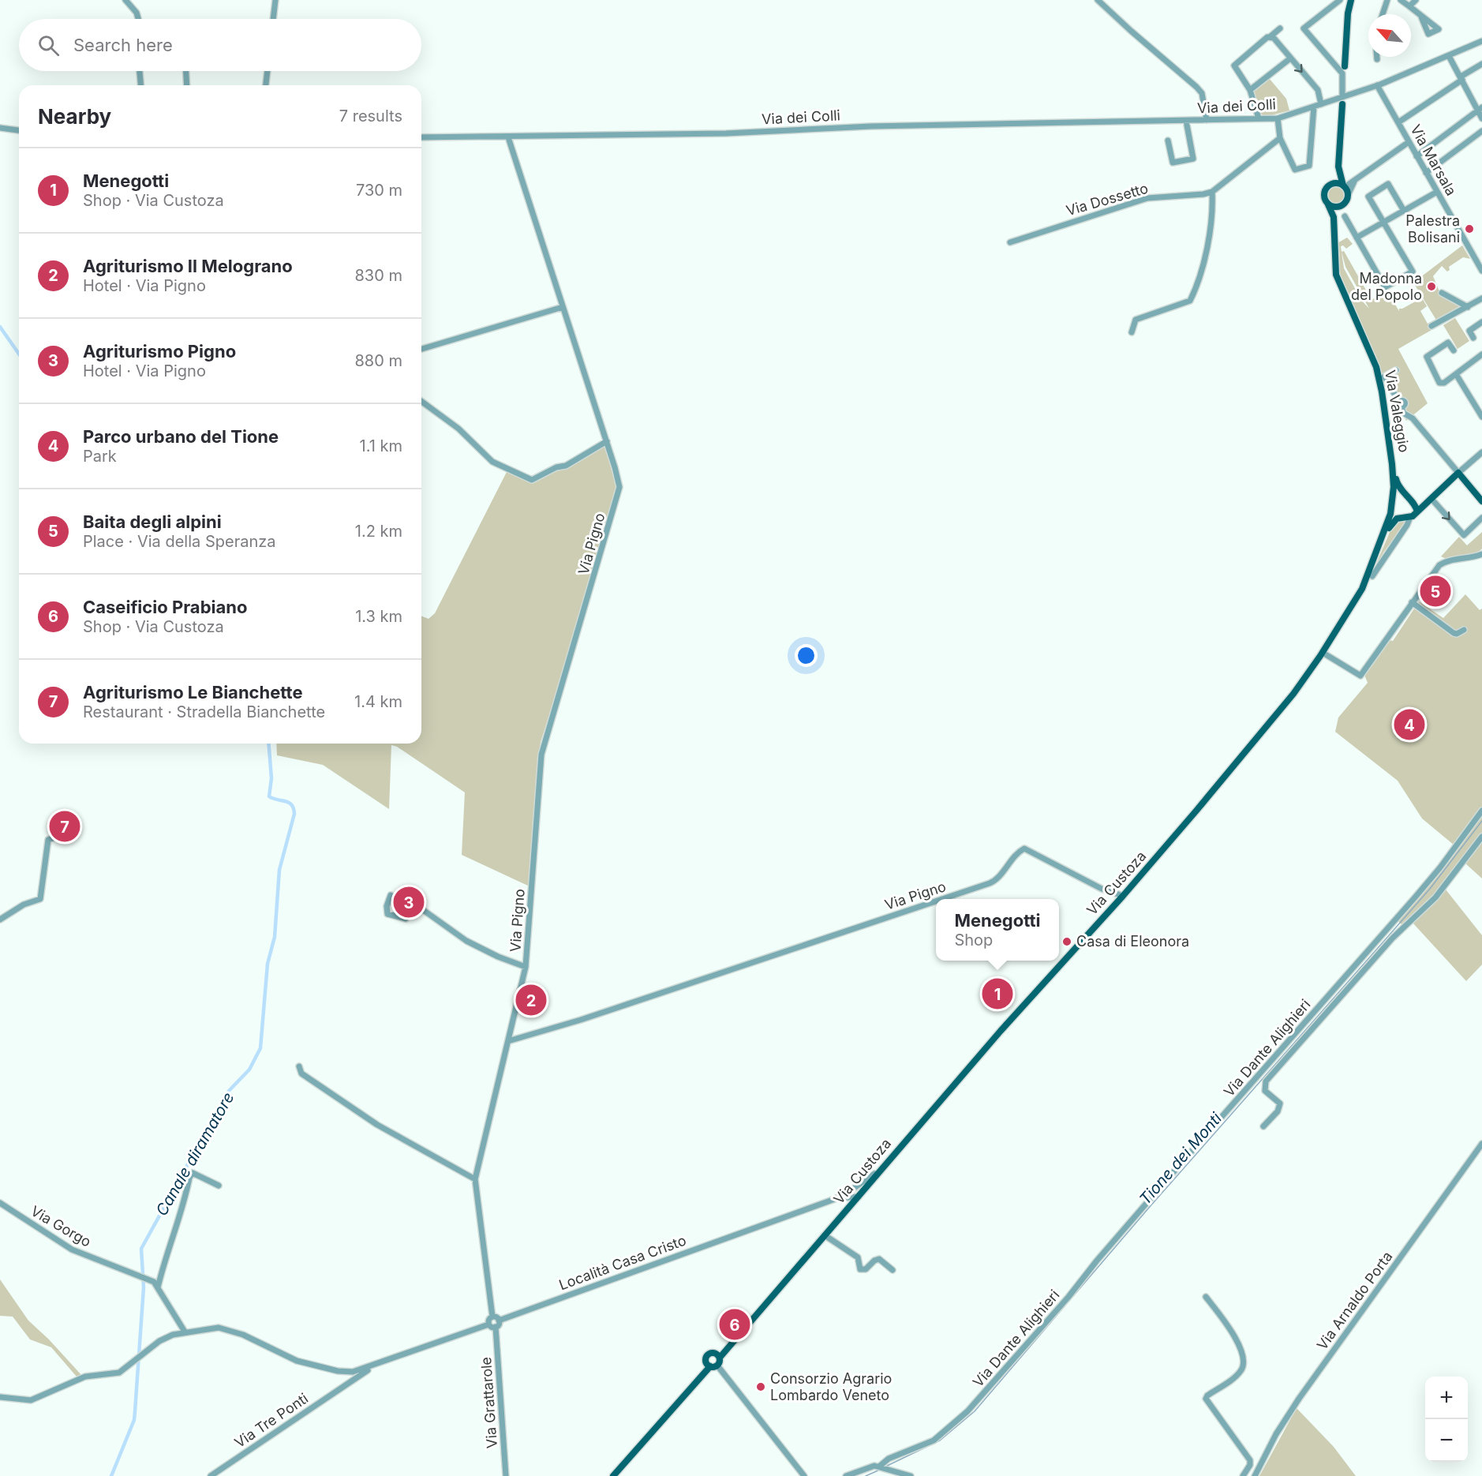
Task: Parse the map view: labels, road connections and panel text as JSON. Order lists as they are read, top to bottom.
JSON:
{
  "streets": {
    "main road": ["Via Valeggio", "Via Custoza"],
    "street": [
      "Via dei Colli",
      "Via Marsala",
      "Via Dossetto",
      "Via Pigno",
      "Via Dante Alighieri",
      "Via Gorgo",
      "Località Casa Cristo",
      "Via Arnaldo Porta",
      "Via Grattarole",
      "Via Tre Ponti"
    ]
  },
  "crossings": [
    ["Via dei Colli", "Via Marsala"],
    ["Via dei Colli", "Via Pigno"],
    ["Via Valeggio", "Via Custoza"],
    ["Via Pigno", "Via Custoza"]
  ],
  "water": ["Canale diramatore", "Tione dei Monti"],
  "places": [
    "Palestra Bolisani",
    "Madonna del Popolo",
    "Casa di Eleonora",
    "Consorzio Agrario Lombardo Veneto"
  ],
  "north": "top left",
  "page": {
    "search": "Search here",
    "heading": ["Nearby", "7 results"],
    "list": [
      {
        "mark": "1",
        "name": "Menegotti",
        "note": "Shop · Via Custoza",
        "value": "730 m"
      },
      {
        "mark": "2",
        "name": "Agriturismo Il Melograno",
        "note": "Hotel · Via Pigno",
        "value": "830 m"
      },
      {
        "mark": "3",
        "name": "Agriturismo Pigno",
        "note": "Hotel · Via Pigno",
        "value": "880 m"
      },
      {
        "mark": "4",
        "name": "Parco urbano del Tione",
        "note": "Park",
        "value": "1.1 km"
      },
      {
        "mark": "5",
        "name": "Baita degli alpini",
        "note": "Place · Via della Speranza",
        "value": "1.2 km"
      },
      {
        "mark": "6",
        "name": "Caseificio Prabiano",
        "note": "Shop · Via Custoza",
        "value": "1.3 km"
      },
      {
        "mark": "7",
        "name": "Agriturismo Le Bianchette",
        "note": "Restaurant · Stradella Bianchette",
        "value": "1.4 km"
      }
    ],
    "pins": [
      "5",
      "4",
      "7",
      "3",
      "1",
      "2",
      "6"
    ],
    "popup": ["Menegotti", "Shop"],
    "map_buttons": ["+", "−"]
  }
}
